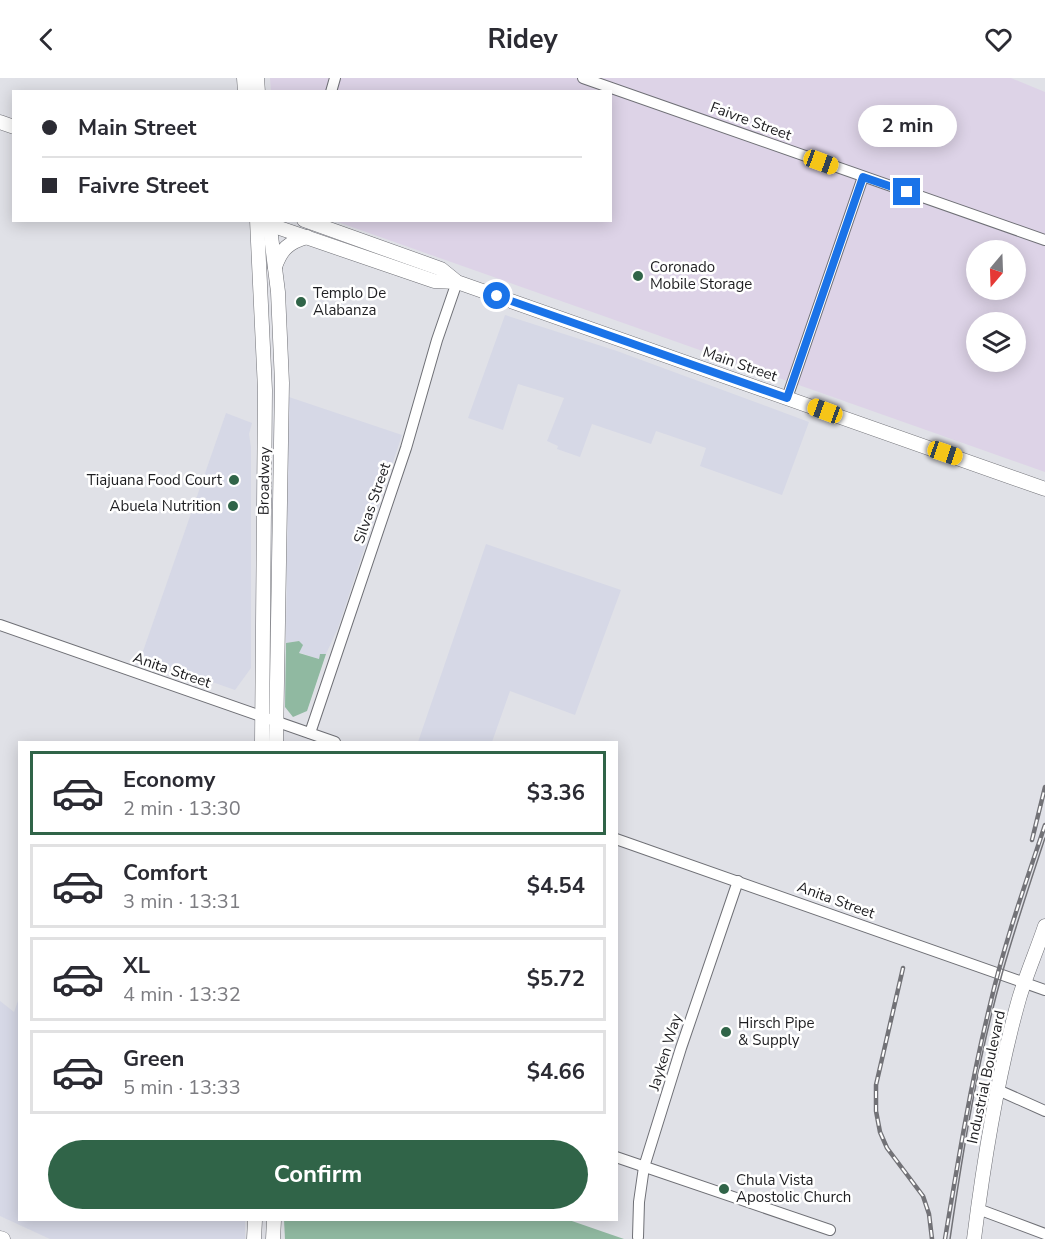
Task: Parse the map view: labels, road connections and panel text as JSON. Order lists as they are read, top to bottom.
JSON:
{
  "streets": {
    "main road": ["Main Street", "Broadway", "Industrial Boulevard"],
    "street": [
      "Faivre Street",
      "Silvas Street",
      "Anita Street",
      "Jayken Way"
    ]
  },
  "crossings": [
    ["Main Street", "Broadway"],
    ["Main Street", "Silvas Street"],
    ["Broadway", "Anita Street"],
    ["Silvas Street", "Anita Street"],
    ["Anita Street", "Jayken Way"],
    ["Anita Street", "Industrial Boulevard"]
  ],
  "places": [
    "Coronado Mobile Storage",
    "Templo De Alabanza",
    "Tiajuana Food Court",
    "Abuela Nutrition",
    "Hirsch Pipe & Supply",
    "Chula Vista Apostolic Church"
  ],
  "north": "bottom",
  "page": {
    "header": "Ridey",
    "banner": ["Main Street", "Faivre Street"],
    "bubble": "2 min",
    "list": [
      {
        "name": "Economy",
        "note": "2 min · 13:30",
        "value": "$3.36"
      },
      {
        "name": "Comfort",
        "note": "3 min · 13:31",
        "value": "$4.54"
      },
      {
        "name": "XL",
        "note": "4 min · 13:32",
        "value": "$5.72"
      },
      {
        "name": "Green",
        "note": "5 min · 13:33",
        "value": "$4.66"
      }
    ],
    "buttons": "Confirm"
  }
}
